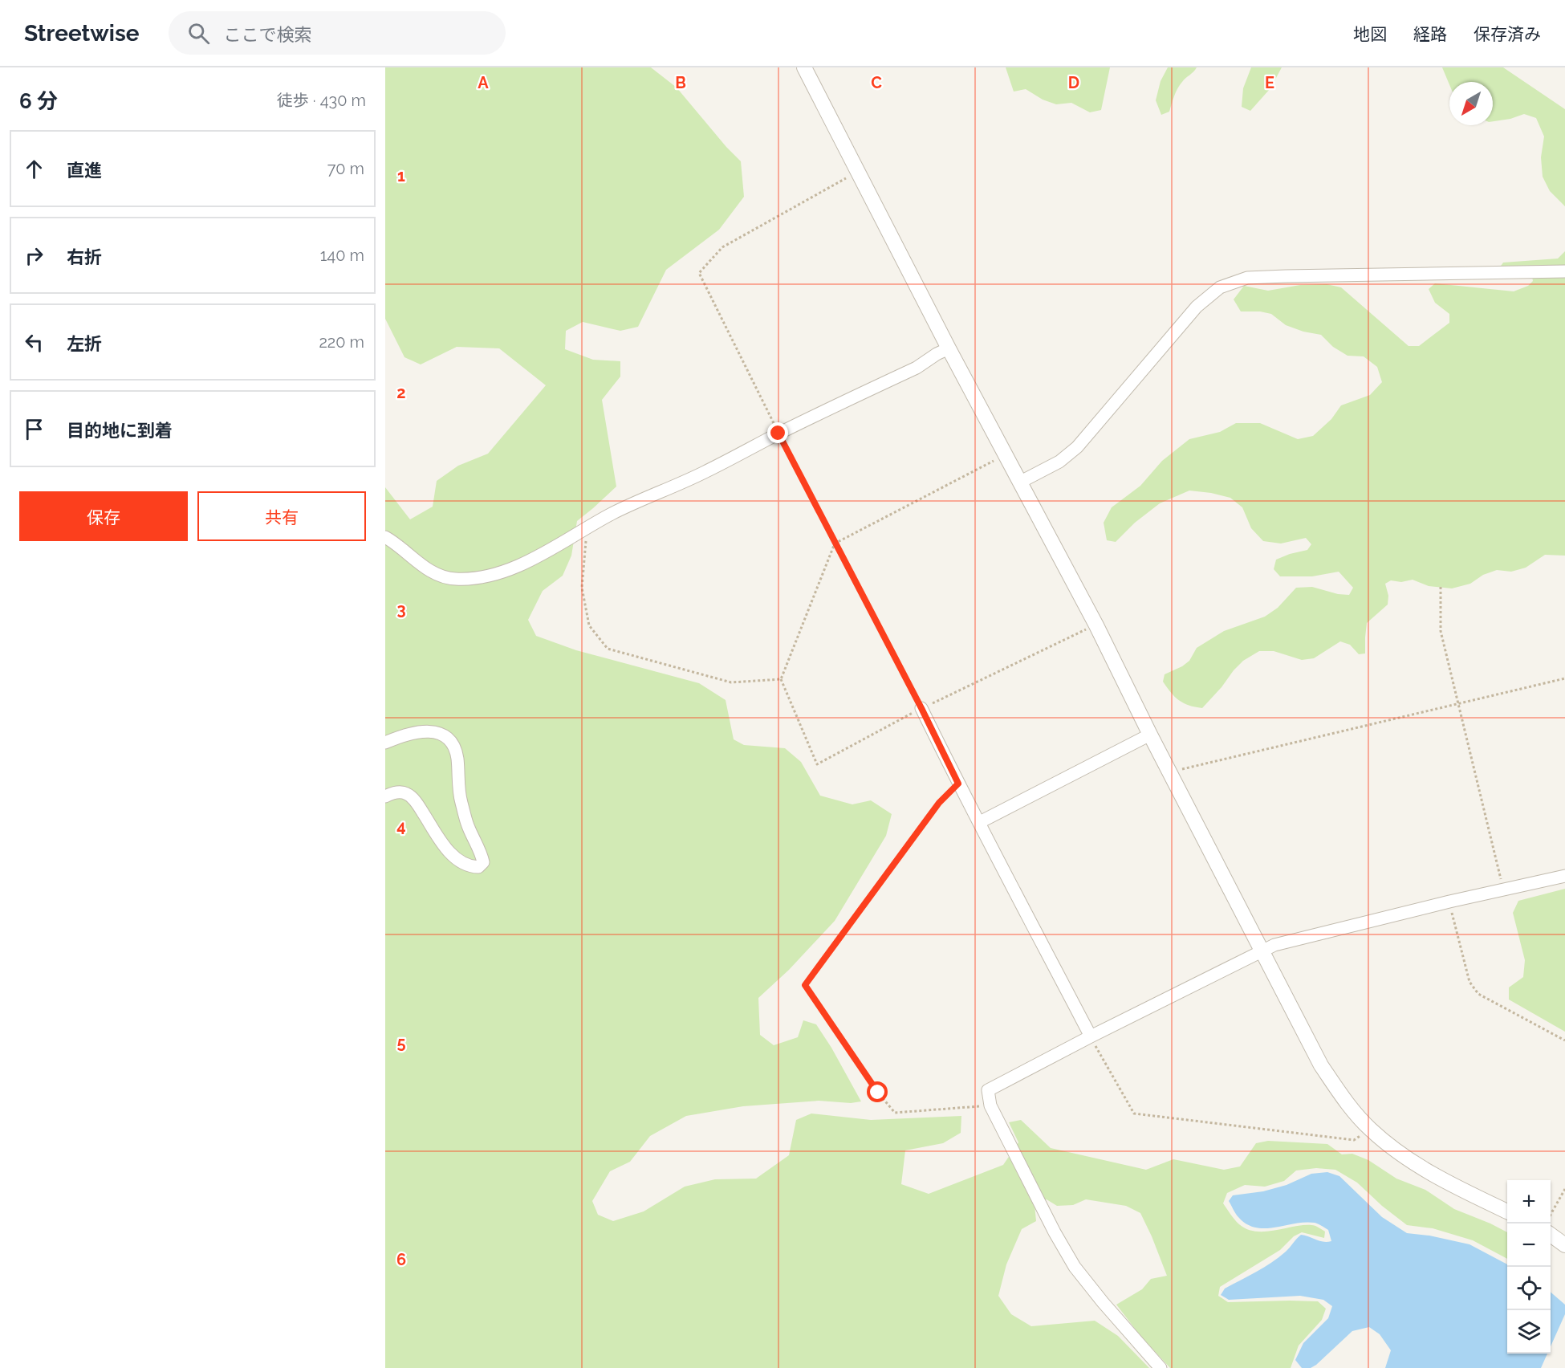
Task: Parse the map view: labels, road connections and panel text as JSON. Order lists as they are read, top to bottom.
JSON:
{
  "north": "bottom left",
  "page": {
    "header": "Streetwise",
    "search": "ここで検索",
    "nav": ["地図", "経路", "保存済み"],
    "heading": ["6 分", "徒歩 · 430 m"],
    "list": [
      ["直進", "70 m"],
      ["右折", "140 m"],
      ["左折", "220 m"],
      "目的地に到着"
    ],
    "buttons": ["保存", "共有"],
    "map_buttons": ["+", "−"]
  },
  "grid": {
    "columns": [
      "A",
      "B",
      "C",
      "D",
      "E"
    ],
    "rows": [
      "1",
      "2",
      "3",
      "4",
      "5",
      "6"
    ]
  }
}
